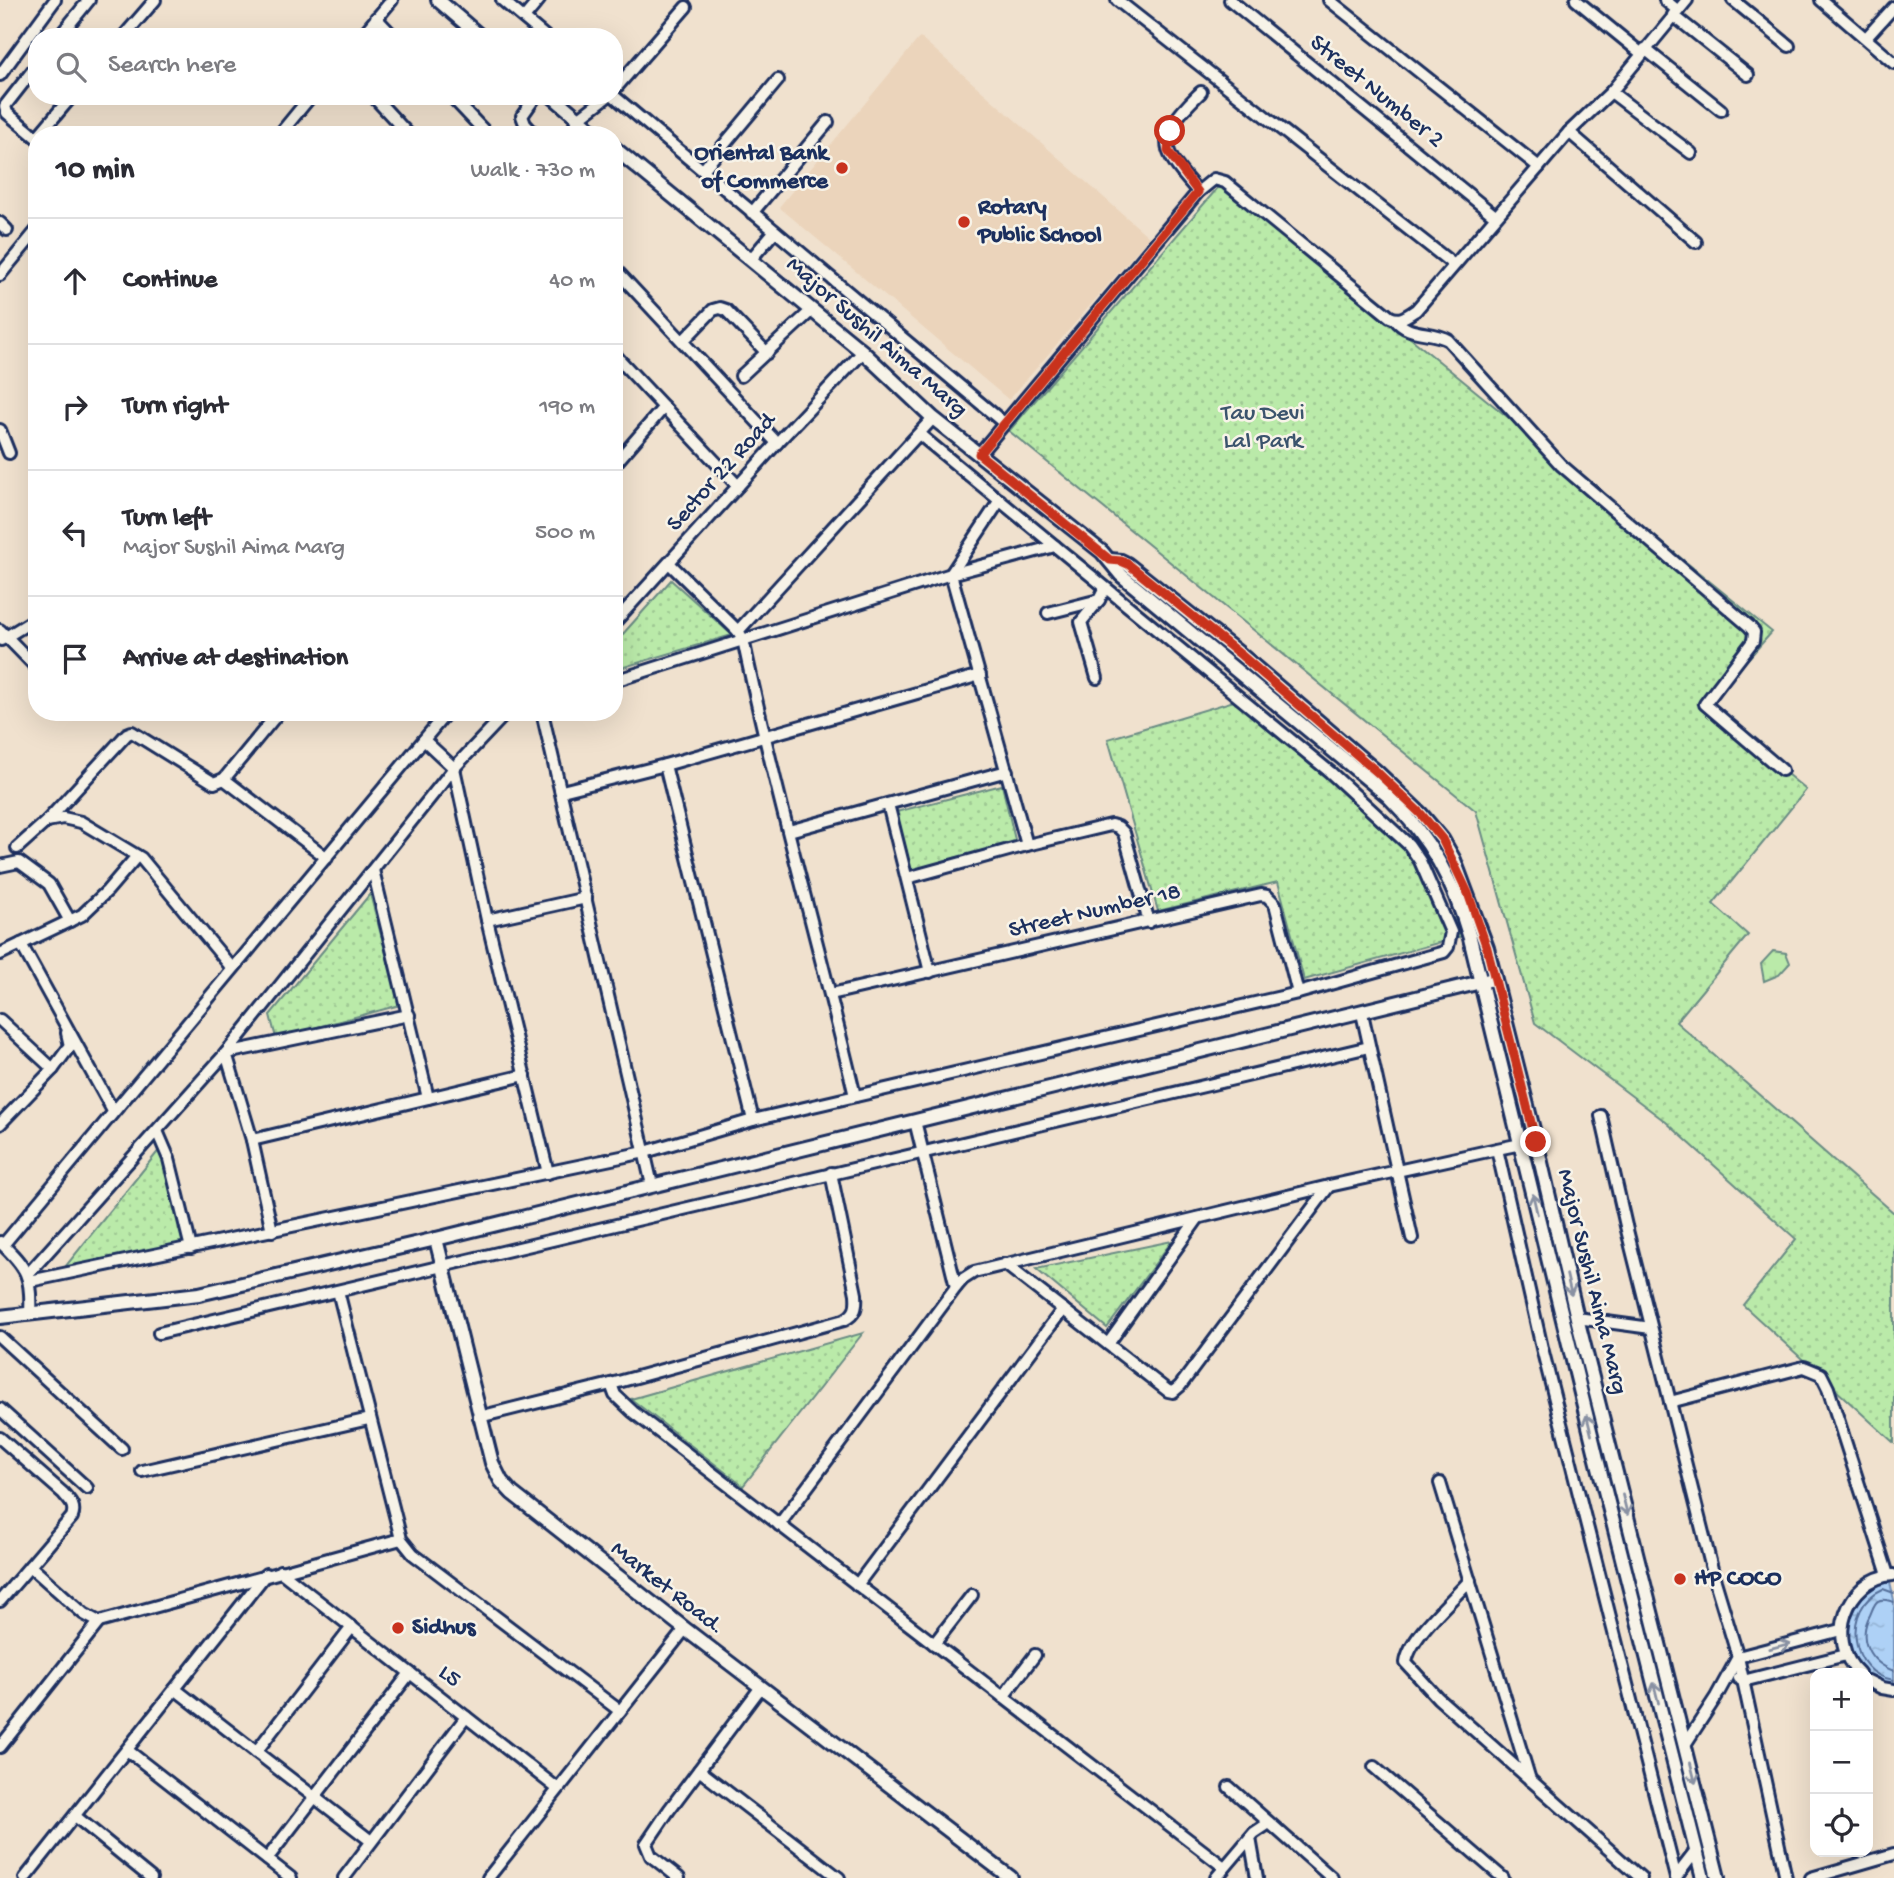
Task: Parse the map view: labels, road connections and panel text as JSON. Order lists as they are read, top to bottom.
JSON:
{
  "streets": {
    "street": [
      "Street Number 2",
      "Major Sushil Aima Marg",
      "Sector 22 Road",
      "Street Number 18",
      "Market Road.",
      "L5"
    ]
  },
  "crossings": [
    ["Major Sushil Aima Marg", "Sector 22 Road"]
  ],
  "parks": ["Tau Devi Lal Park"],
  "places": [
    "Oriental Bank of Commerce",
    "Rotary Public School",
    "HP COCO",
    "Sidhus"
  ],
  "page": {
    "search": "Search here",
    "heading": ["10 min", "Walk · 730 m"],
    "list": [
      ["Continue", "40 m"],
      ["Turn right", "190 m"],
      ["Turn left", "Major Sushil Aima Marg", "500 m"],
      "Arrive at destination"
    ],
    "map_buttons": ["+", "−"]
  }
}
